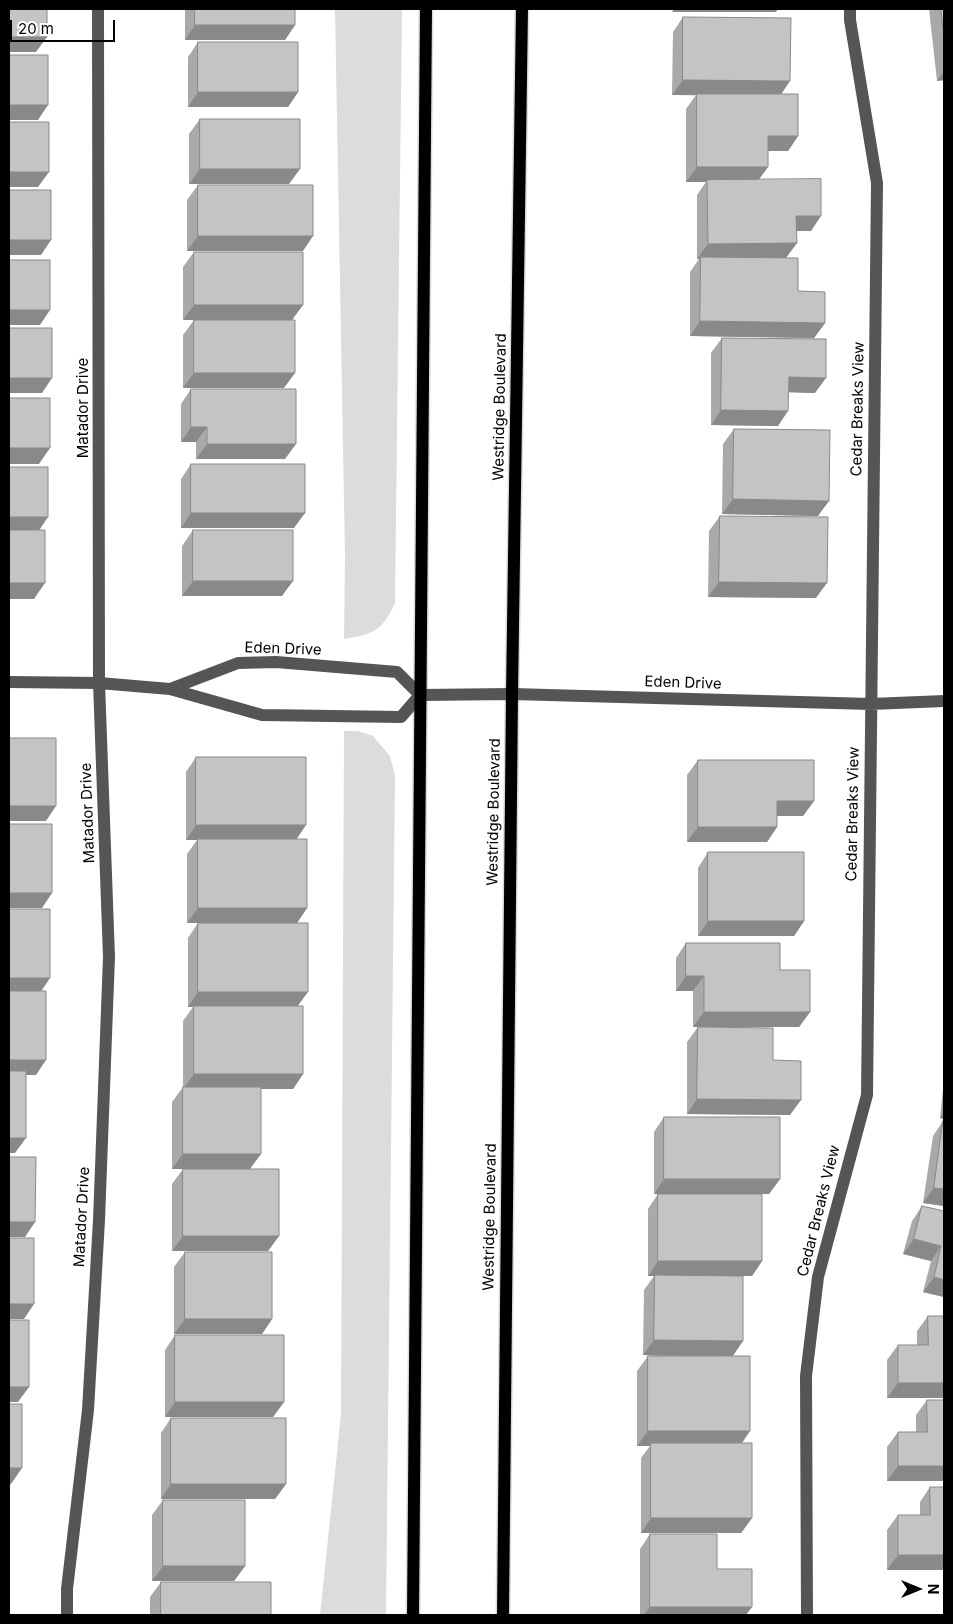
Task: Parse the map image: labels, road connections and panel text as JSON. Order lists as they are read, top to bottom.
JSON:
{
  "streets": {
    "main road": ["Westridge Boulevard"],
    "street": ["Matador Drive", "Cedar Breaks View", "Eden Drive"]
  },
  "crossings": [
    ["Westridge Boulevard", "Eden Drive"],
    ["Matador Drive", "Eden Drive"],
    ["Cedar Breaks View", "Eden Drive"]
  ],
  "scale_bar": "20 m",
  "north": "right"
}
